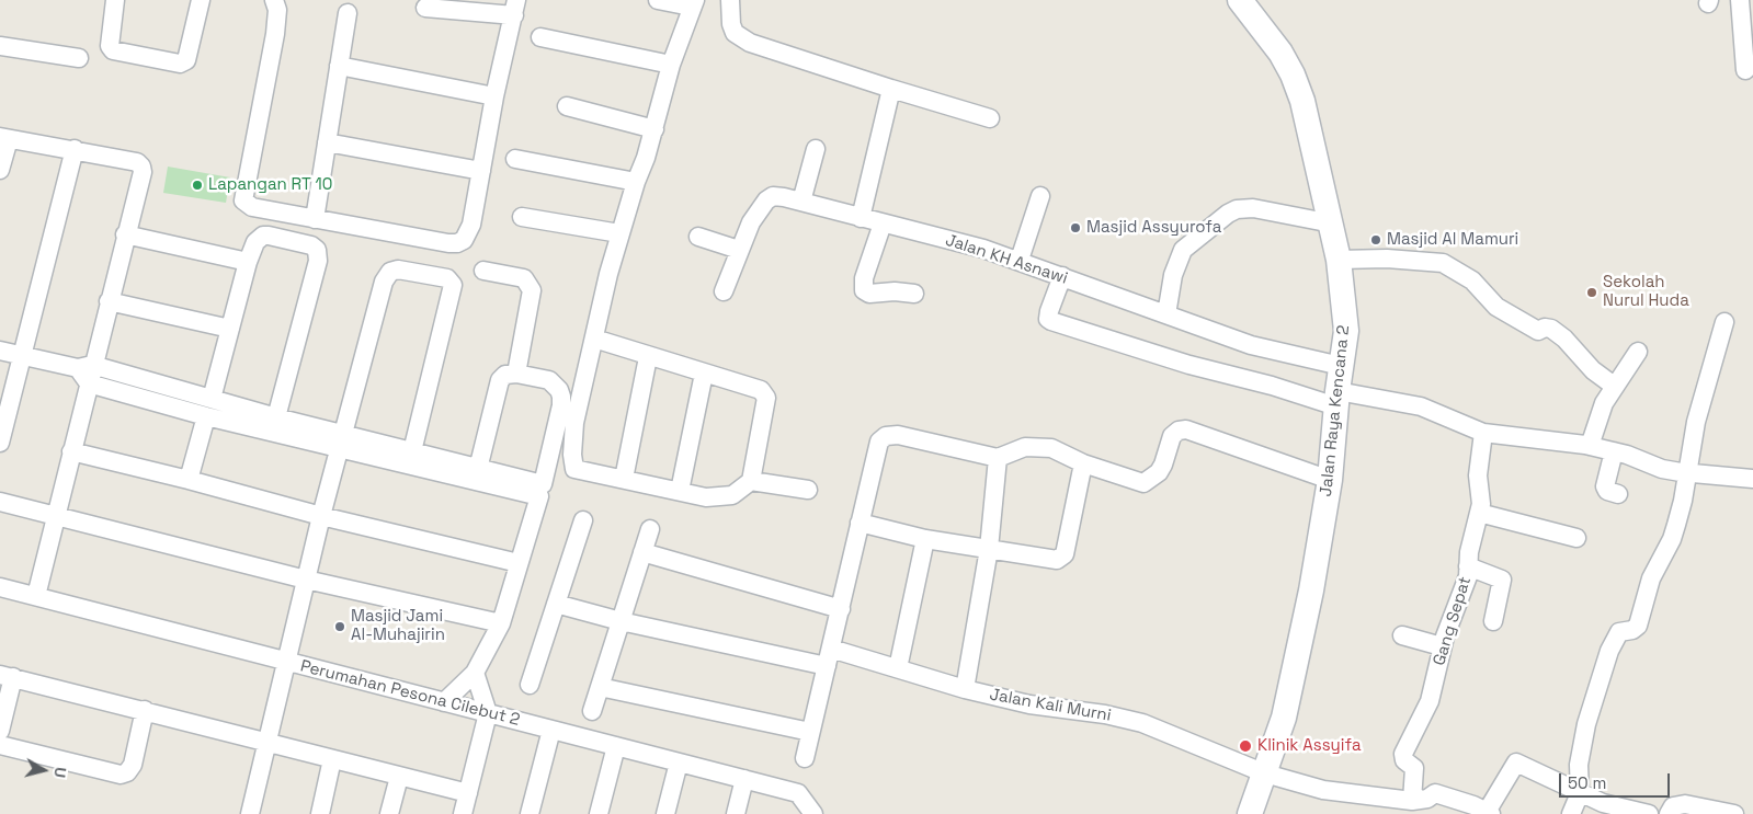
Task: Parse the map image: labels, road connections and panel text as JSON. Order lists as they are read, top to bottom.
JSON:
{
  "streets": {
    "street": [
      "Jalan KH Asnawi",
      "Jalan Raya Kencana 2",
      "Gang Sepat",
      "Perumahan Pesona Cilebut 2",
      "Jalan Kali Murni"
    ]
  },
  "crossings": [
    ["Jalan KH Asnawi", "Jalan Raya Kencana 2"],
    ["Jalan Raya Kencana 2", "Jalan Kali Murni"],
    ["Gang Sepat", "Jalan Kali Murni"]
  ],
  "places": [
    "Lapangan RT 10",
    "Masjid Assyurofa",
    "Masjid Al Mamuri",
    "Sekolah Nurul Huda",
    "Masjid Jami Al-Muhajirin",
    "Klinik Assyifa"
  ],
  "scale_bar": "50 m",
  "north": "right"
}
